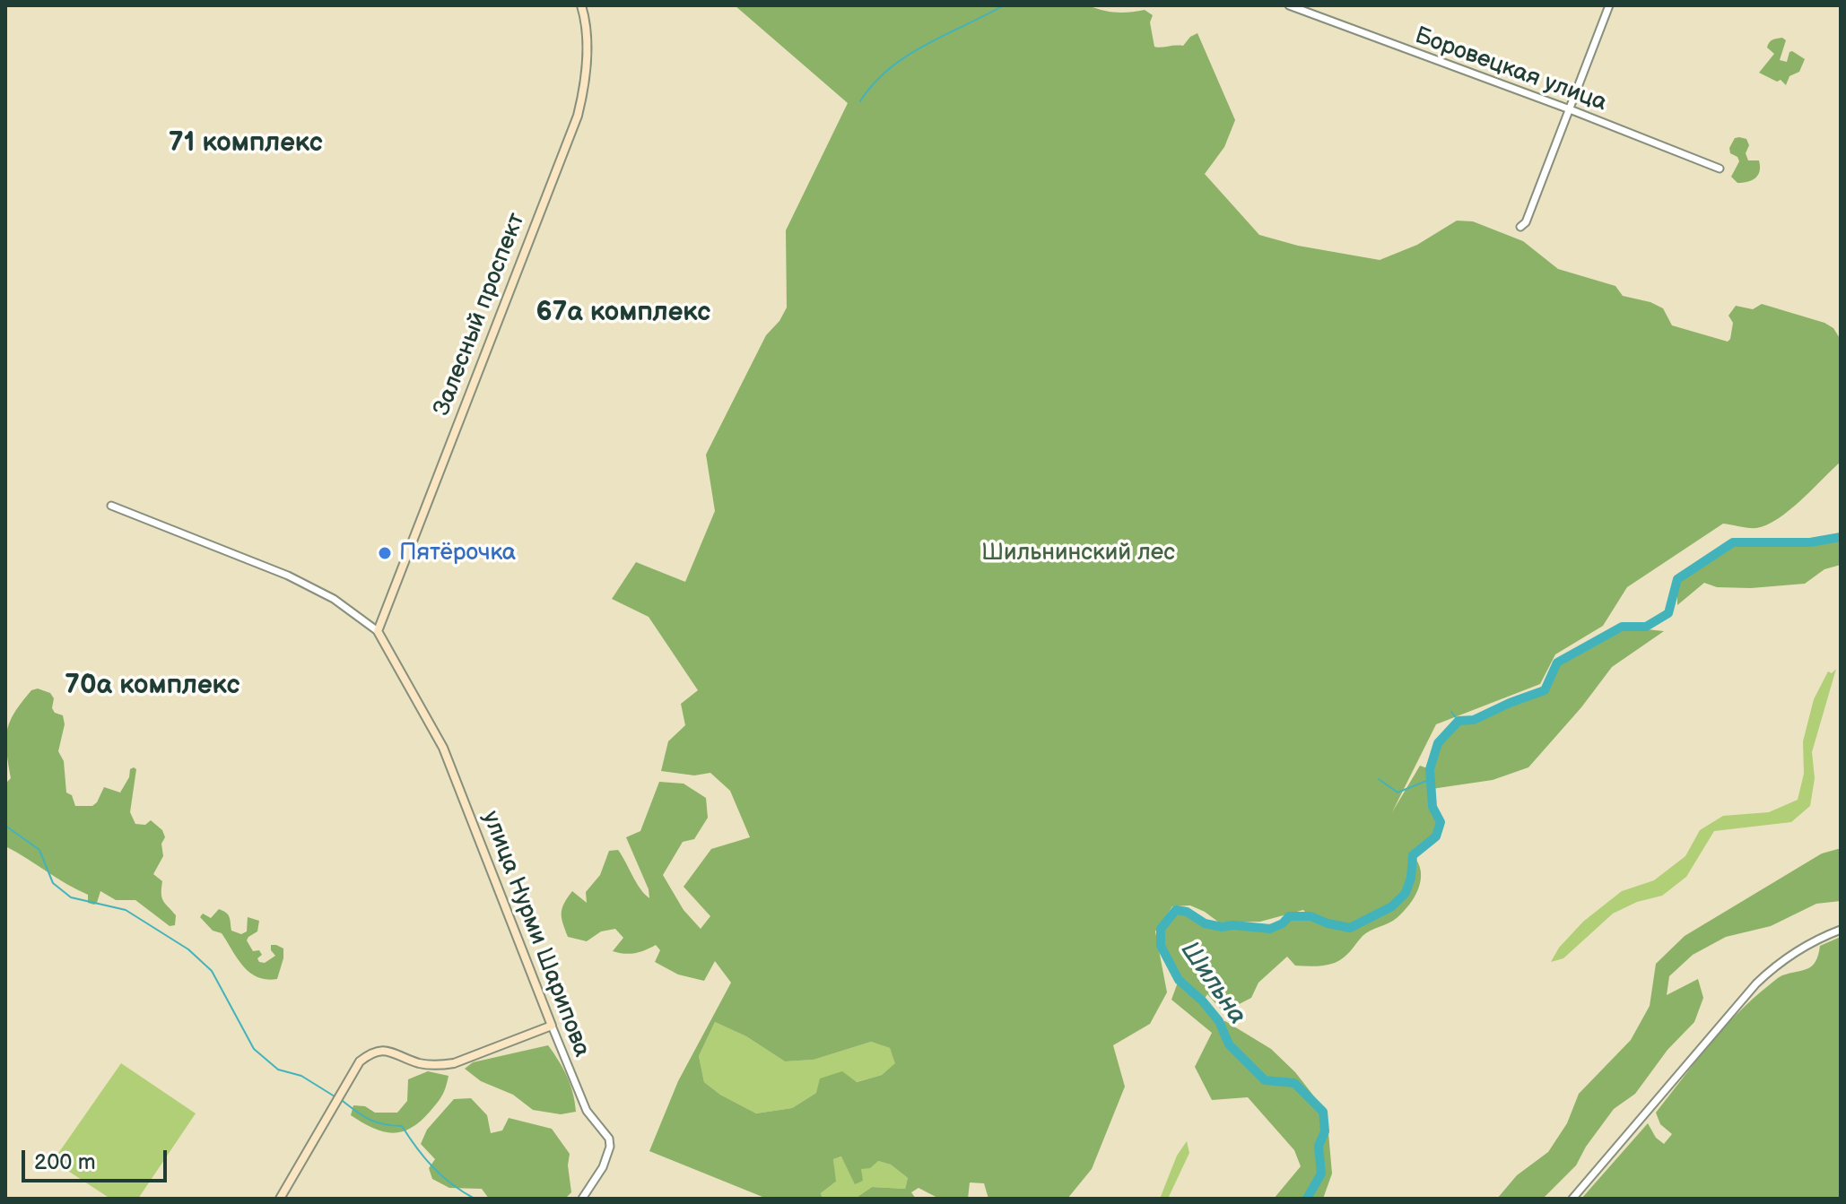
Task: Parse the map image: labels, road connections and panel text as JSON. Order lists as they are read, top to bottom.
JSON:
{
  "streets": {
    "main road": ["Залесный проспект", "улица Нурми Шарипова"],
    "street": ["Боровецкая улица"]
  },
  "crossings": [
    ["Залесный проспект", "улица Нурми Шарипова"]
  ],
  "districts": ["71 комплекс", "67а комплекс", "70а комплекс"],
  "water": ["Шильна"],
  "parks": ["Шильнинский лес"],
  "places": ["Пятёрочка"],
  "scale_bar": "200 m"
}
